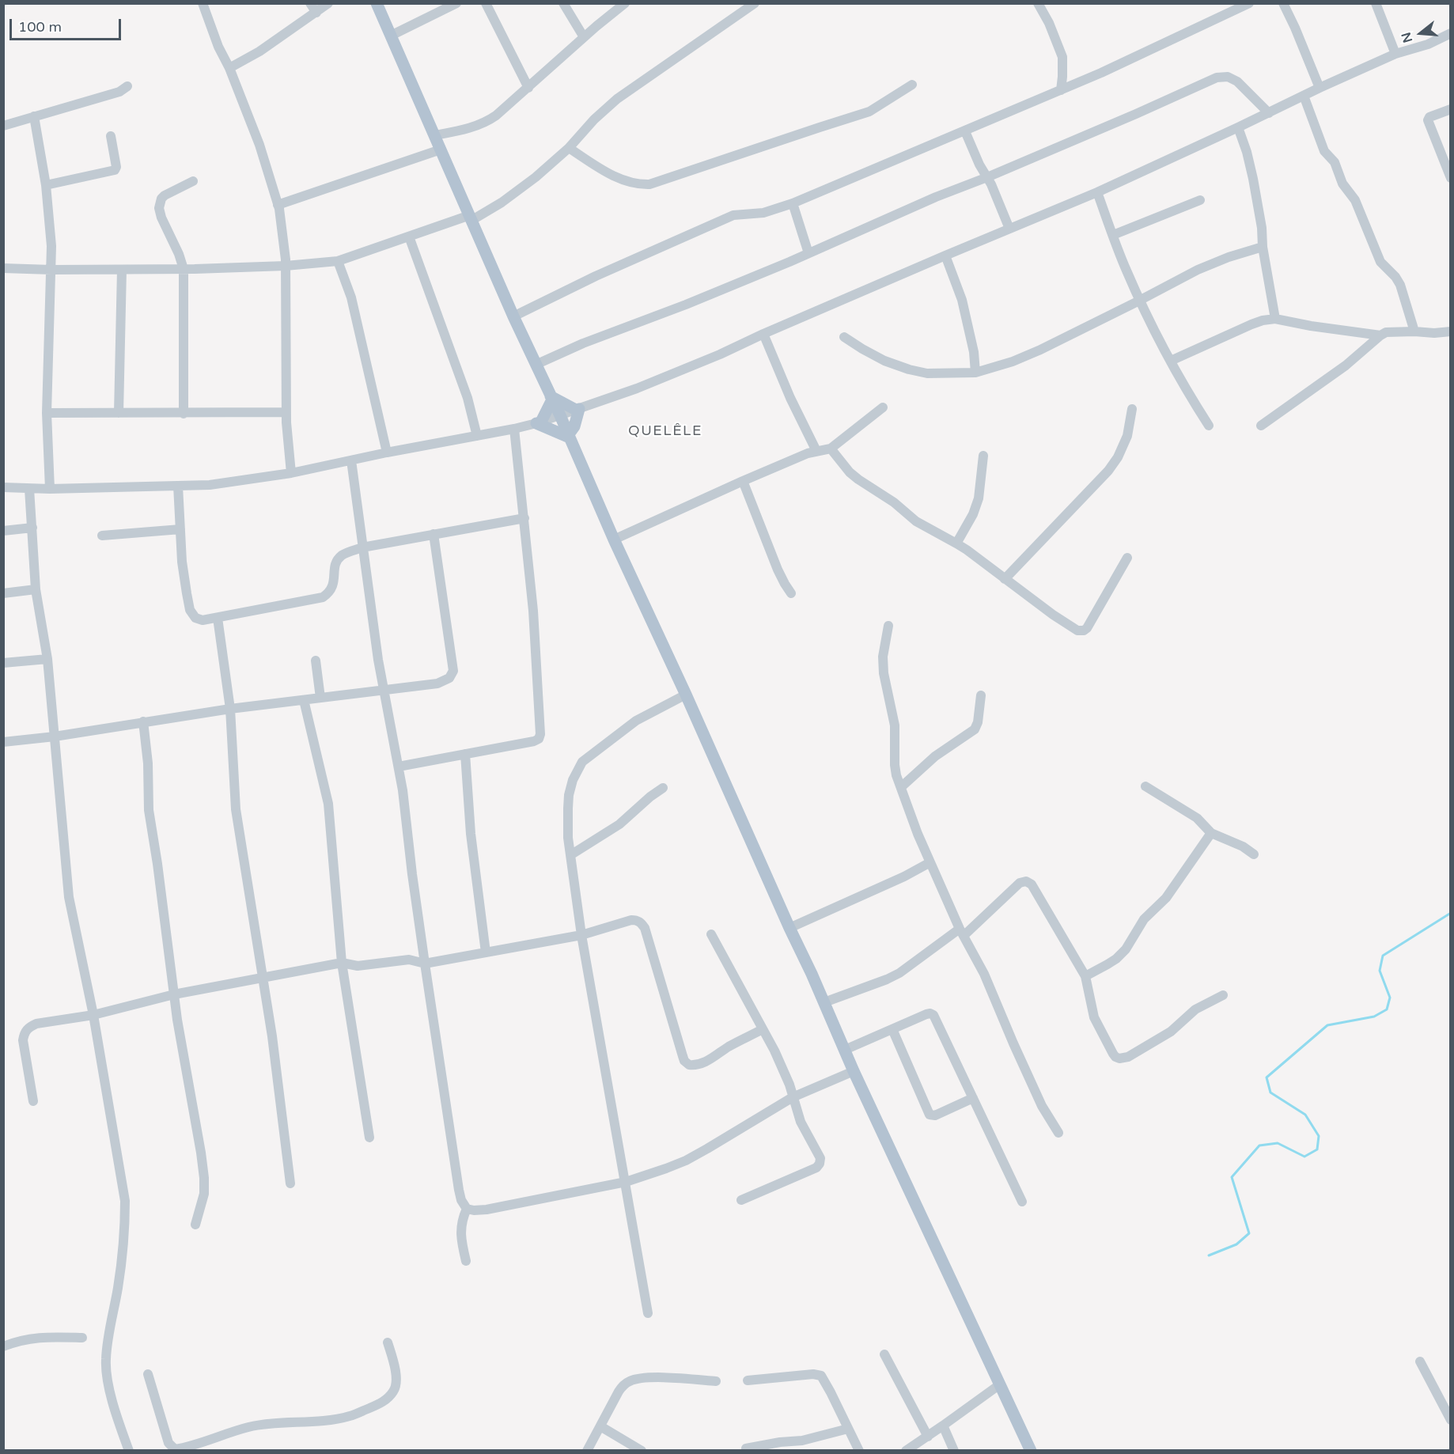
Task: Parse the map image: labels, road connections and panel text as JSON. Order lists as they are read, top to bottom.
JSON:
{
  "districts": ["QUELÊLE"],
  "scale_bar": "100 m",
  "north": "left"
}
